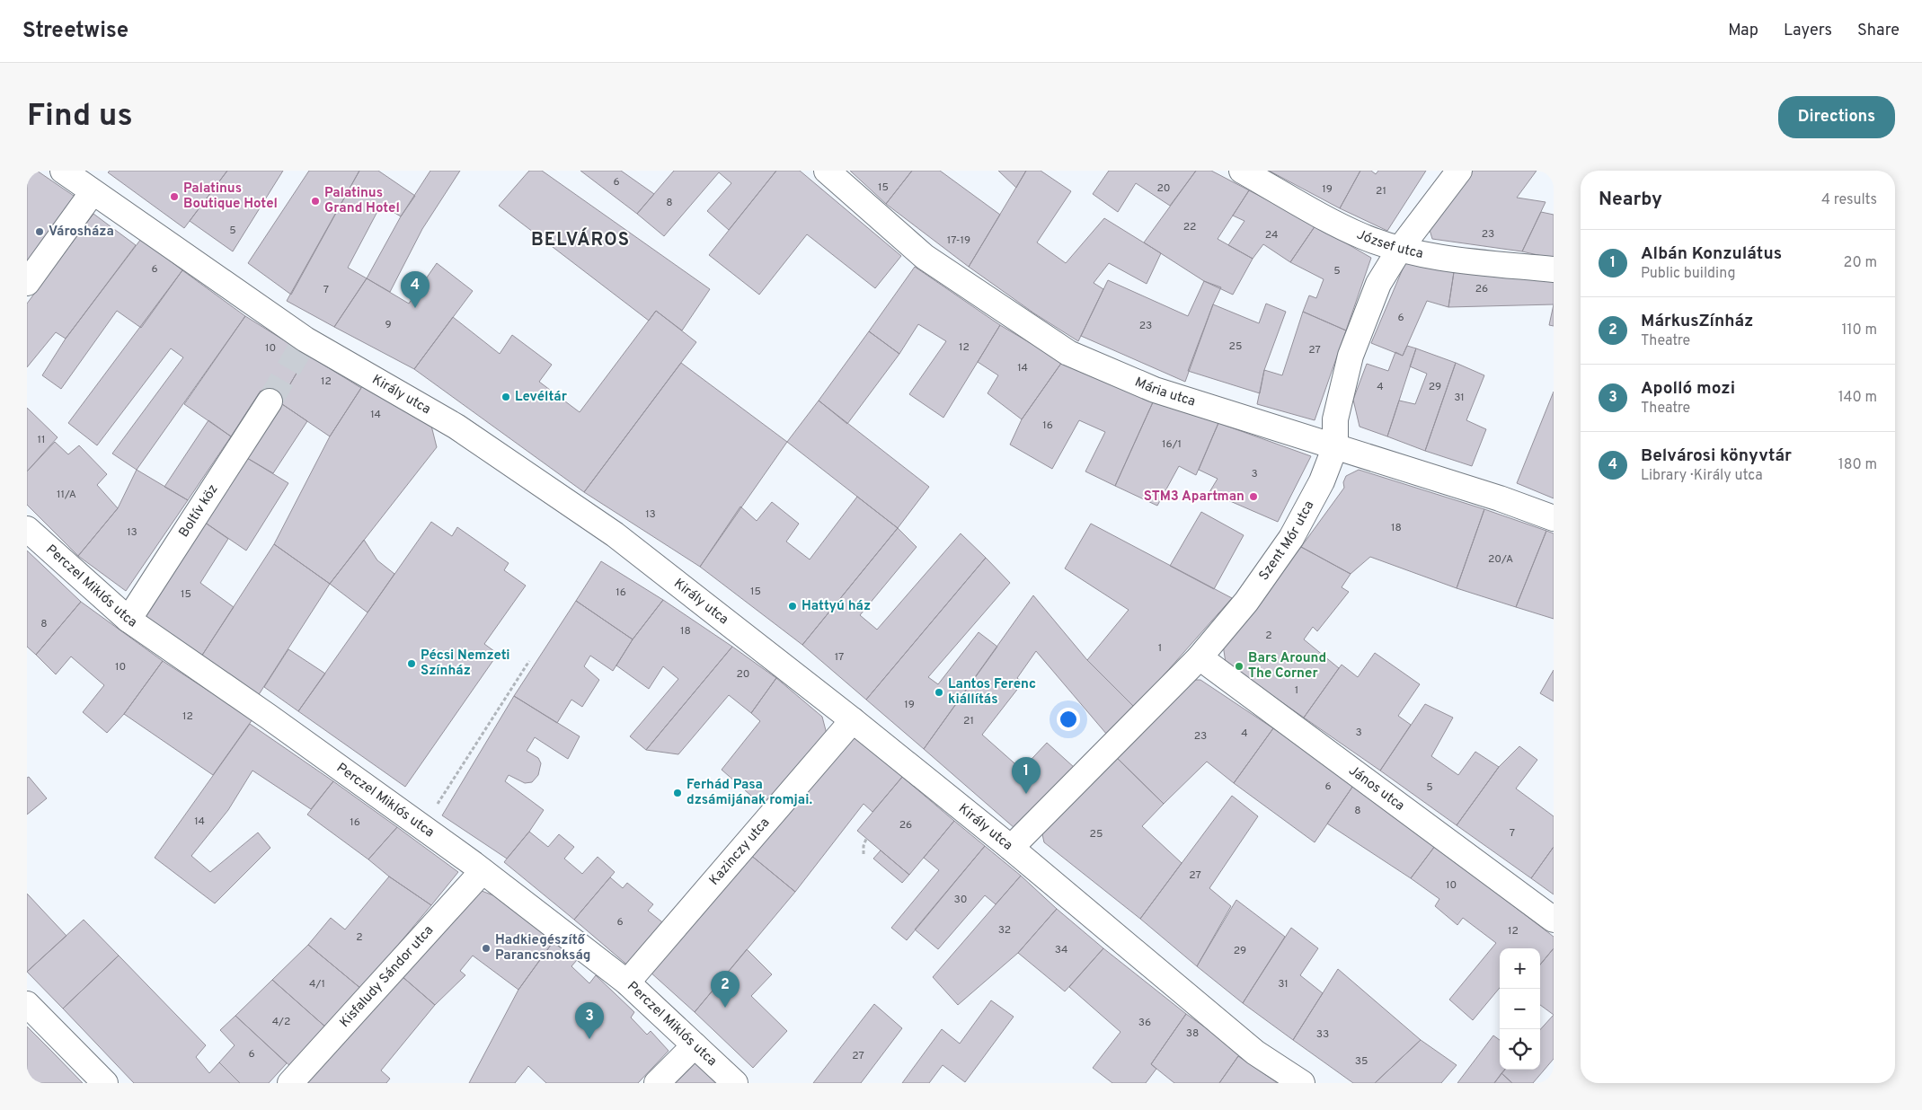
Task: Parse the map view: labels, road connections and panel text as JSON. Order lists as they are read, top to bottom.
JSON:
{
  "streets": {
    "street": [
      "József utca",
      "Mária utca",
      "Király utca",
      "Boltív köz",
      "Szent Mór utca",
      "Perczel Miklós utca",
      "János utca",
      "Kazinczy utca",
      "Kisfaludy Sándor utca"
    ]
  },
  "crossings": [
    ["József utca", "Szent Mór utca"],
    ["Mária utca", "Szent Mór utca"],
    ["Király utca", "Szent Mór utca"],
    ["Király utca", "Kazinczy utca"],
    ["Boltív köz", "Perczel Miklós utca"],
    ["Szent Mór utca", "János utca"],
    ["Perczel Miklós utca", "Kazinczy utca"],
    ["Perczel Miklós utca", "Kisfaludy Sándor utca"]
  ],
  "districts": ["BELVÁROS"],
  "places": [
    "Palatinus Boutique Hotel",
    "Palatinus Grand Hotel",
    "Városháza",
    "Levéltár",
    "STM3 Apartman",
    "Hattyú ház",
    "Pécsi Nemzeti Színház",
    "Bars Around The Corner",
    "Lantos Ferenc kiállítás",
    "Ferhád Pasa dzsámijának romjai.",
    "Hadkiegészítő Parancsnokság"
  ],
  "house_numbers": [
    "6",
    "15",
    "20",
    "19",
    "21",
    "8",
    "22",
    "5",
    "23",
    "24",
    "17-19",
    "6",
    "5",
    "26",
    "7",
    "6",
    "9",
    "23",
    "25",
    "12",
    "10",
    "27",
    "14",
    "12",
    "4",
    "29",
    "31",
    "14",
    "16",
    "11",
    "16/1",
    "3",
    "11/A",
    "13",
    "18",
    "13",
    "20/A",
    "15",
    "16",
    "15",
    "8",
    "18",
    "2",
    "1",
    "17",
    "10",
    "20",
    "1",
    "19",
    "12",
    "21",
    "3",
    "4",
    "23",
    "6",
    "5",
    "8",
    "14",
    "16",
    "26",
    "7",
    "25",
    "27",
    "10",
    "30",
    "6",
    "32",
    "12",
    "2",
    "34",
    "29",
    "4/1",
    "31",
    "4/2",
    "36",
    "38",
    "33",
    "6",
    "27",
    "35"
  ],
  "page": {
    "header": "Streetwise",
    "nav": ["Map", "Layers", "Share"],
    "buttons": "Directions",
    "title": "Find us",
    "heading": ["Nearby", "4 results"],
    "list": [
      {
        "mark": "1",
        "name": "Albán Konzulátus",
        "note": "Public building",
        "value": "20 m"
      },
      {
        "mark": "2",
        "name": "MárkusZínház",
        "note": "Theatre",
        "value": "110 m"
      },
      {
        "mark": "3",
        "name": "Apolló mozi",
        "note": "Theatre",
        "value": "140 m"
      },
      {
        "mark": "4",
        "name": "Belvárosi könyvtár",
        "note": "Library · Király utca",
        "value": "180 m"
      }
    ],
    "pins": [
      "4",
      "1",
      "2",
      "3"
    ],
    "map_buttons": ["+", "−"]
  }
}
